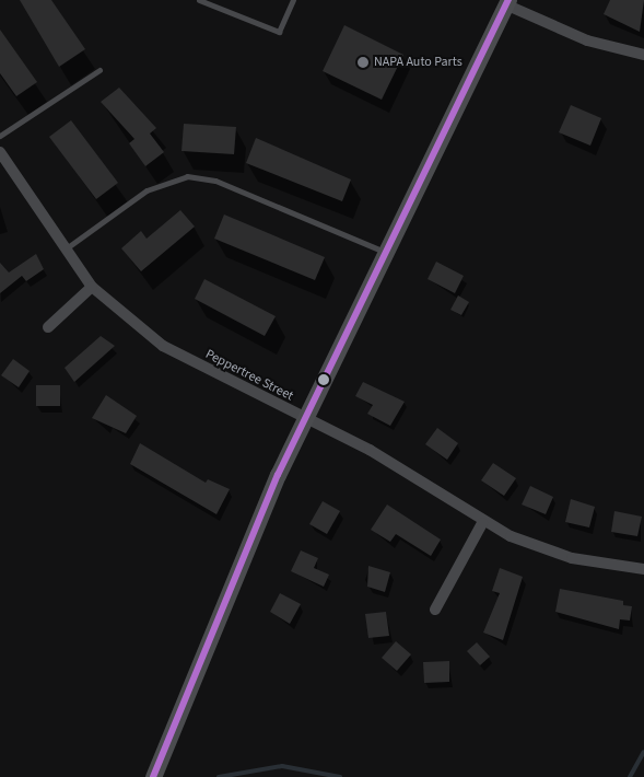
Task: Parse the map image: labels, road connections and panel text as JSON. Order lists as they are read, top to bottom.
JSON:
{
  "streets": {
    "street": ["Peppertree Street"]
  },
  "places": ["NAPA Auto Parts"]
}
